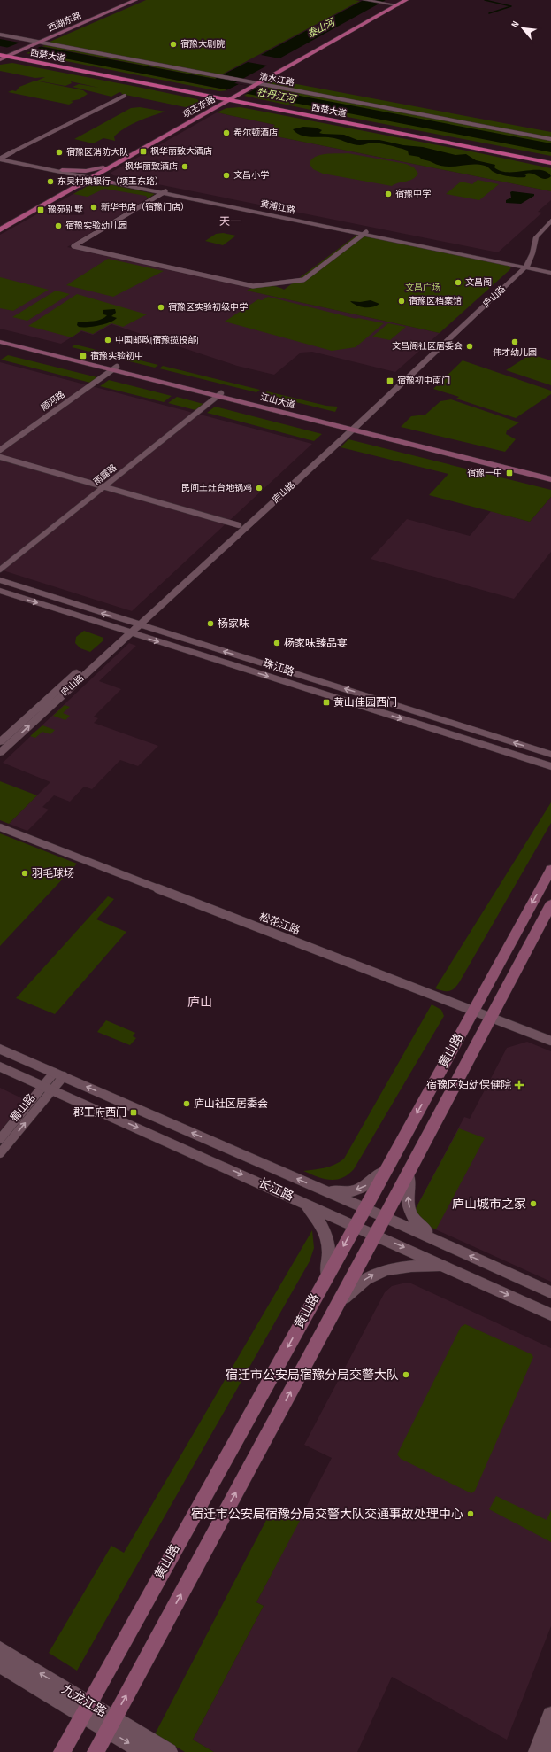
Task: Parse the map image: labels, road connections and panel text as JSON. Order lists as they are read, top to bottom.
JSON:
{
  "streets": {
    "highway": ["西楚大道"],
    "main road": [
      "西湖东路",
      "项王东路",
      "江山大道",
      "黄山路"
    ],
    "street": [
      "清水江路",
      "黄浦江路",
      "庐山路",
      "顺河路",
      "雨露路",
      "珠江路",
      "松花江路",
      "蜀山路",
      "长江路",
      "九龙江路"
    ]
  },
  "crossings": [
    ["西湖东路", "西楚大道"],
    ["西湖东路", "清水江路"],
    ["西楚大道", "项王东路"],
    ["清水江路", "项王东路"],
    ["项王东路", "黄浦江路"],
    ["黄浦江路", "庐山路"],
    ["庐山路", "江山大道"],
    ["庐山路", "珠江路"],
    ["顺河路", "江山大道"],
    ["江山大道", "雨露路"],
    ["松花江路", "黄山路"],
    ["黄山路", "长江路"],
    ["黄山路", "九龙江路"],
    ["蜀山路", "长江路"]
  ],
  "districts": ["天一", "庐山"],
  "water": ["泰山河", "牡丹江河"],
  "parks": ["文昌广场"],
  "places": {
    "other": [
      "宿豫大剧院",
      "希尔顿酒店",
      "宿豫区消防大队",
      "枫华丽致酒店",
      "文昌小学",
      "东吴村镇银行（项王东路）",
      "宿豫中学",
      "新华书店（宿豫门店）",
      "宿豫实验幼儿园",
      "文昌阁",
      "宿豫区档案馆",
      "宿豫区实验初级中学",
      "中国邮政(宿豫揽投部)",
      "伟才幼儿园",
      "文昌阁社区居委会",
      "民间土灶台地锅鸡",
      "杨家味",
      "杨家味臻品宴",
      "羽毛球场",
      "庐山社区居委会",
      "庐山城市之家",
      "宿迁市公安局宿豫分局交警大队",
      "宿迁市公安局宿豫分局交警大队交通事故处理中心"
    ],
    "transit": [
      "枫华丽致大酒店",
      "豫苑别墅",
      "宿豫实验初中",
      "宿豫初中南门",
      "宿豫一中",
      "黄山佳园西门",
      "郡王府西门"
    ],
    "health": ["宿豫区妇幼保健院"]
  },
  "north": "top left"
}
